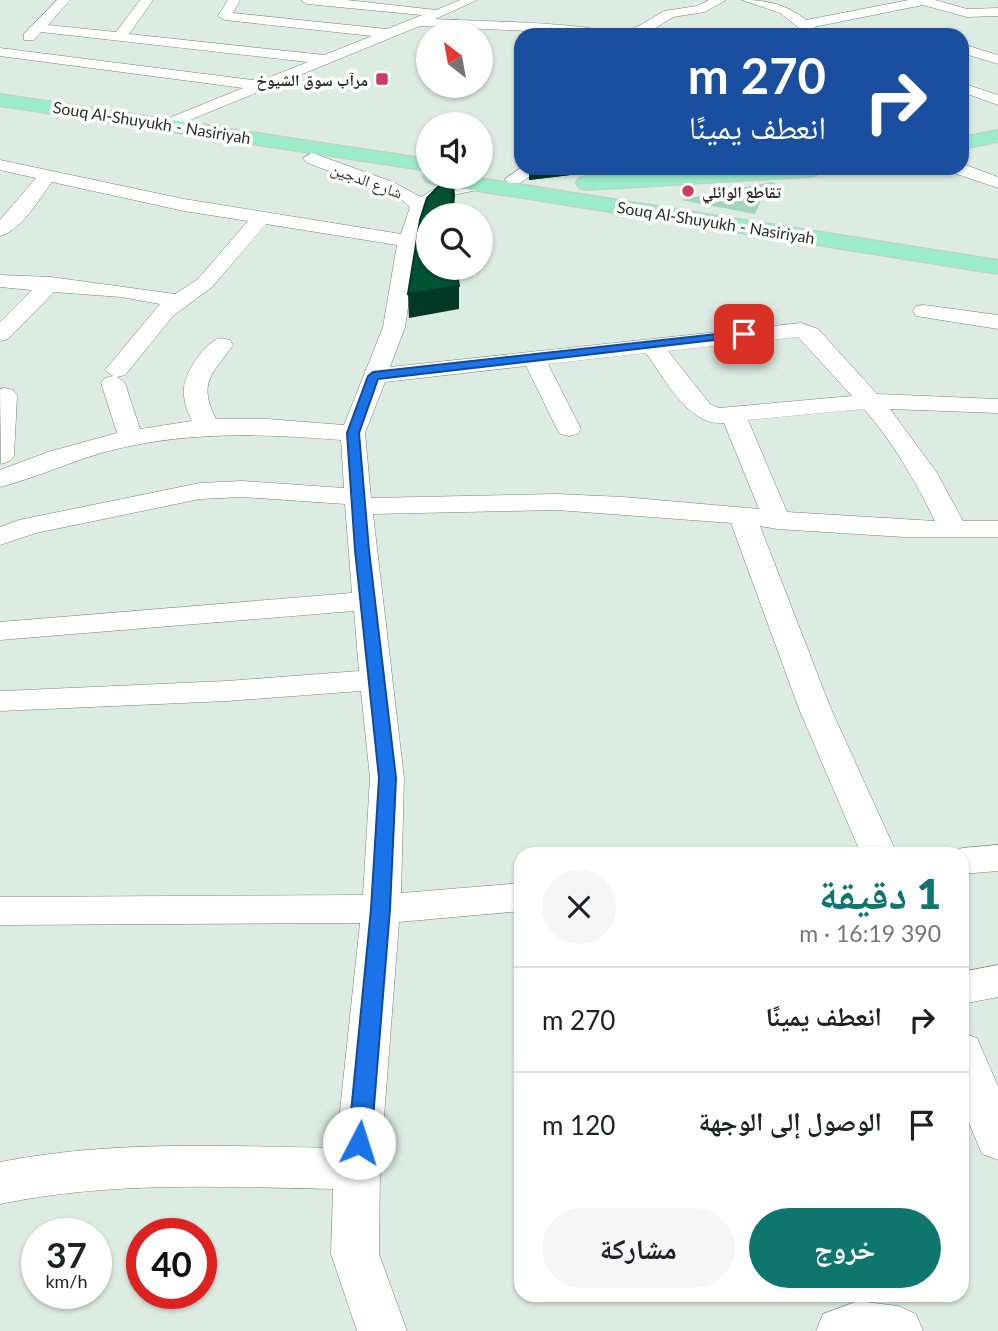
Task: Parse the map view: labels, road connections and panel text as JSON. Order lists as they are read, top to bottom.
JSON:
{
  "streets": {
    "main road": ["Souq Al-Shuyukh - Nasiriyah"],
    "street": ["شارع الدجين"]
  },
  "crossings": [
    ["Souq Al-Shuyukh - Nasiriyah", "شارع الدجين"]
  ],
  "places": {
    "transit": ["مرآب سوق الشيوخ"],
    "other": ["تقاطع الوائلي"]
  },
  "north": "top left",
  "page": {
    "turn": ["270 m", "انعطف يمينًا"],
    "heading": ["1 دقيقة", "390 m · 16:19"],
    "list": [
      {
        "name": "انعطف يمينًا",
        "value": "270 m"
      },
      {
        "name": "الوصول إلى الوجهة",
        "value": "120 m"
      }
    ],
    "buttons": ["خروج", "مشاركة"],
    "speed": "37 km/h",
    "limit": "40"
  }
}
